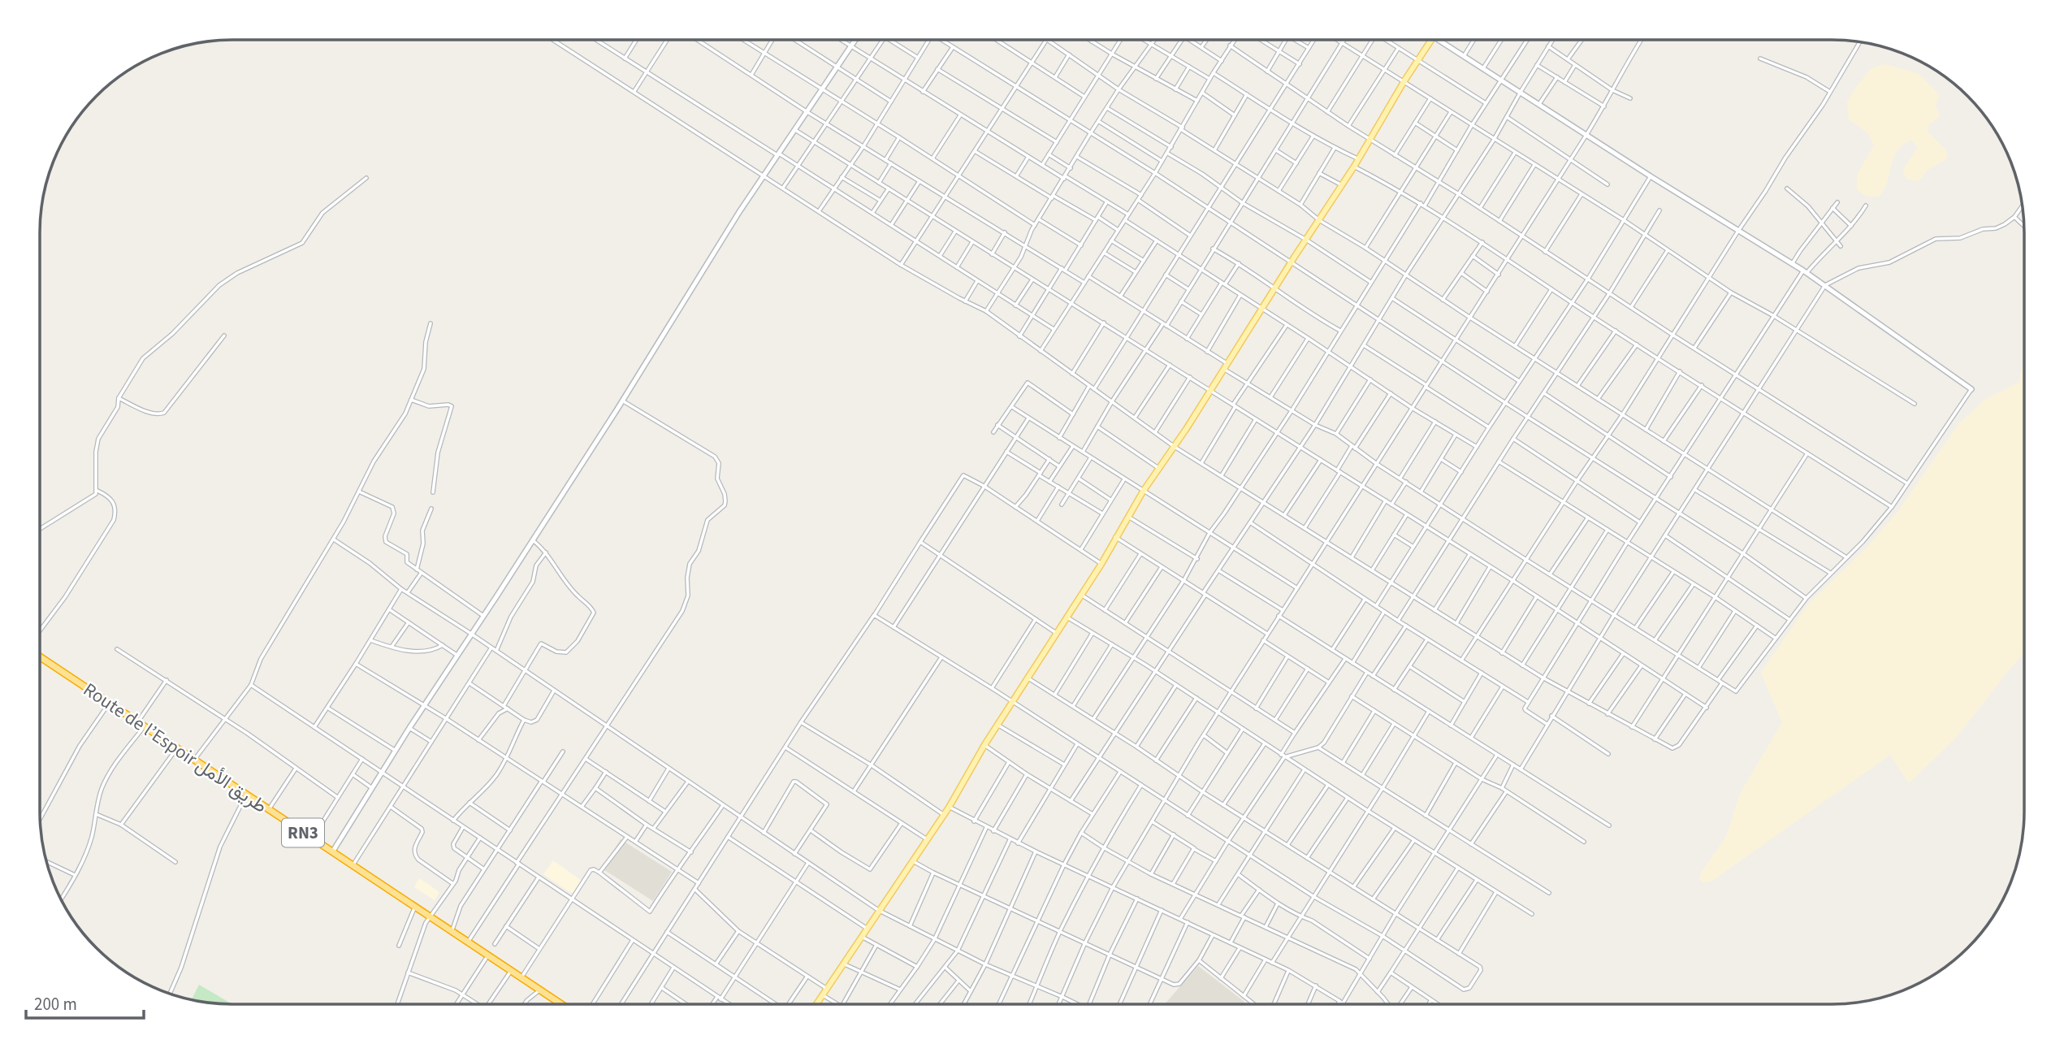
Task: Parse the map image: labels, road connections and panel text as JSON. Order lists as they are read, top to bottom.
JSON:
{
  "streets": {
    "highway": ["Route de l’Espoir طريق الأمل", "RN3"]
  },
  "scale_bar": "200 m"
}
